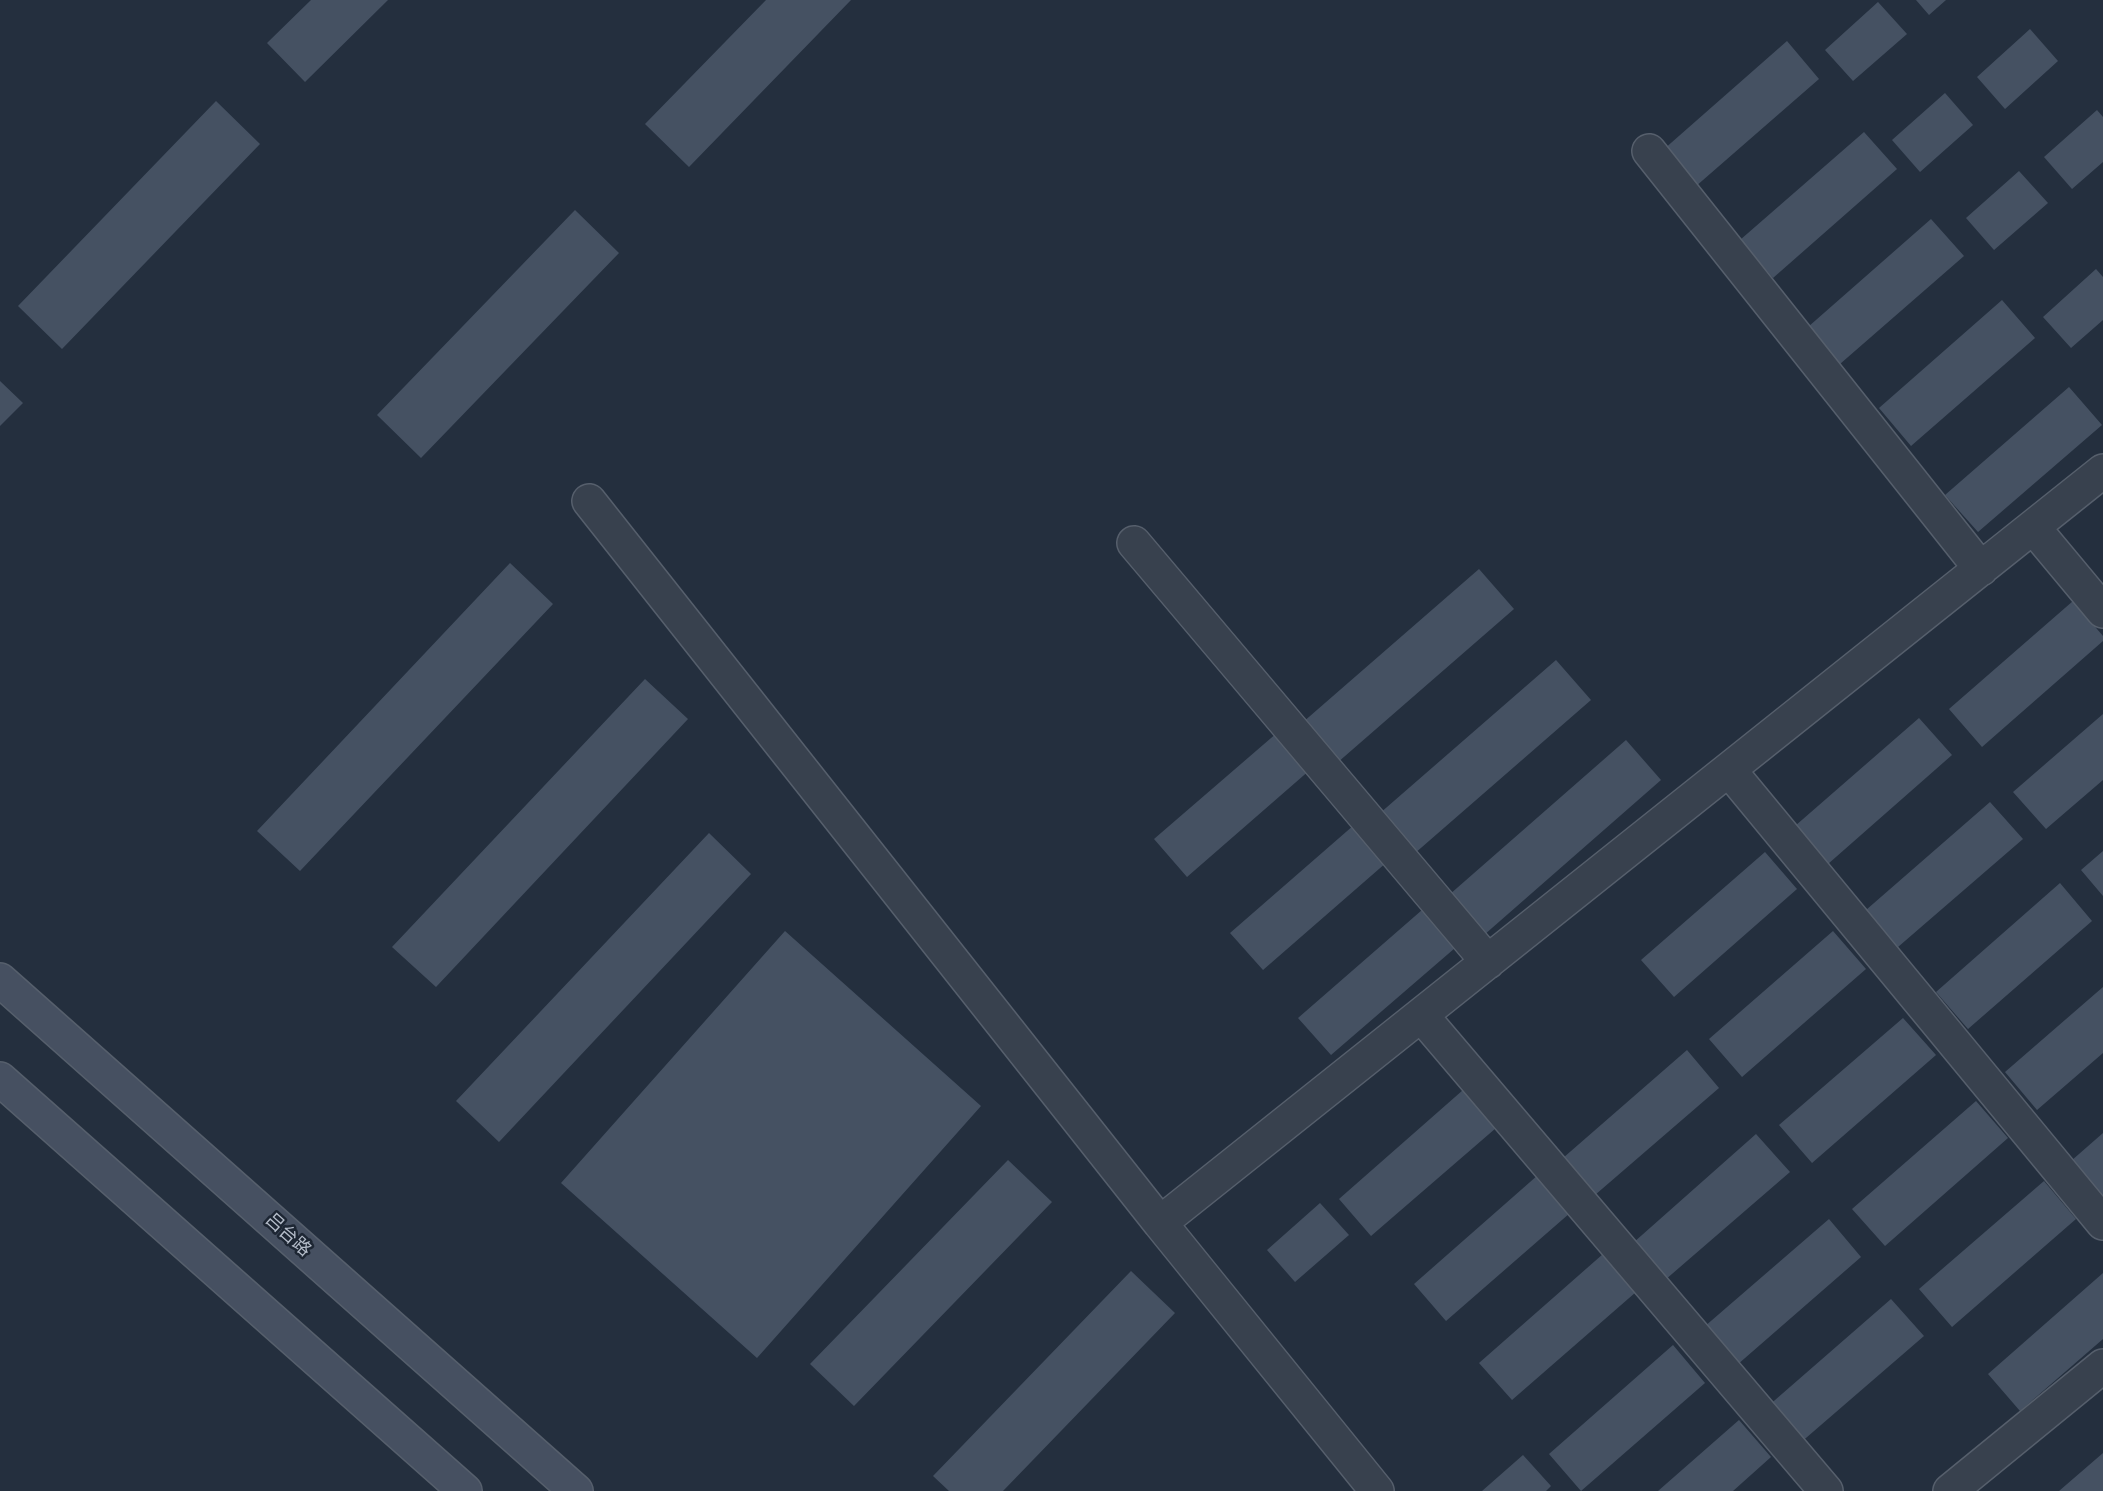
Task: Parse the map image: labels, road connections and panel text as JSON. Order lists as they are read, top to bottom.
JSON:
{
  "streets": {
    "main road": ["吕台路"]
  }
}
